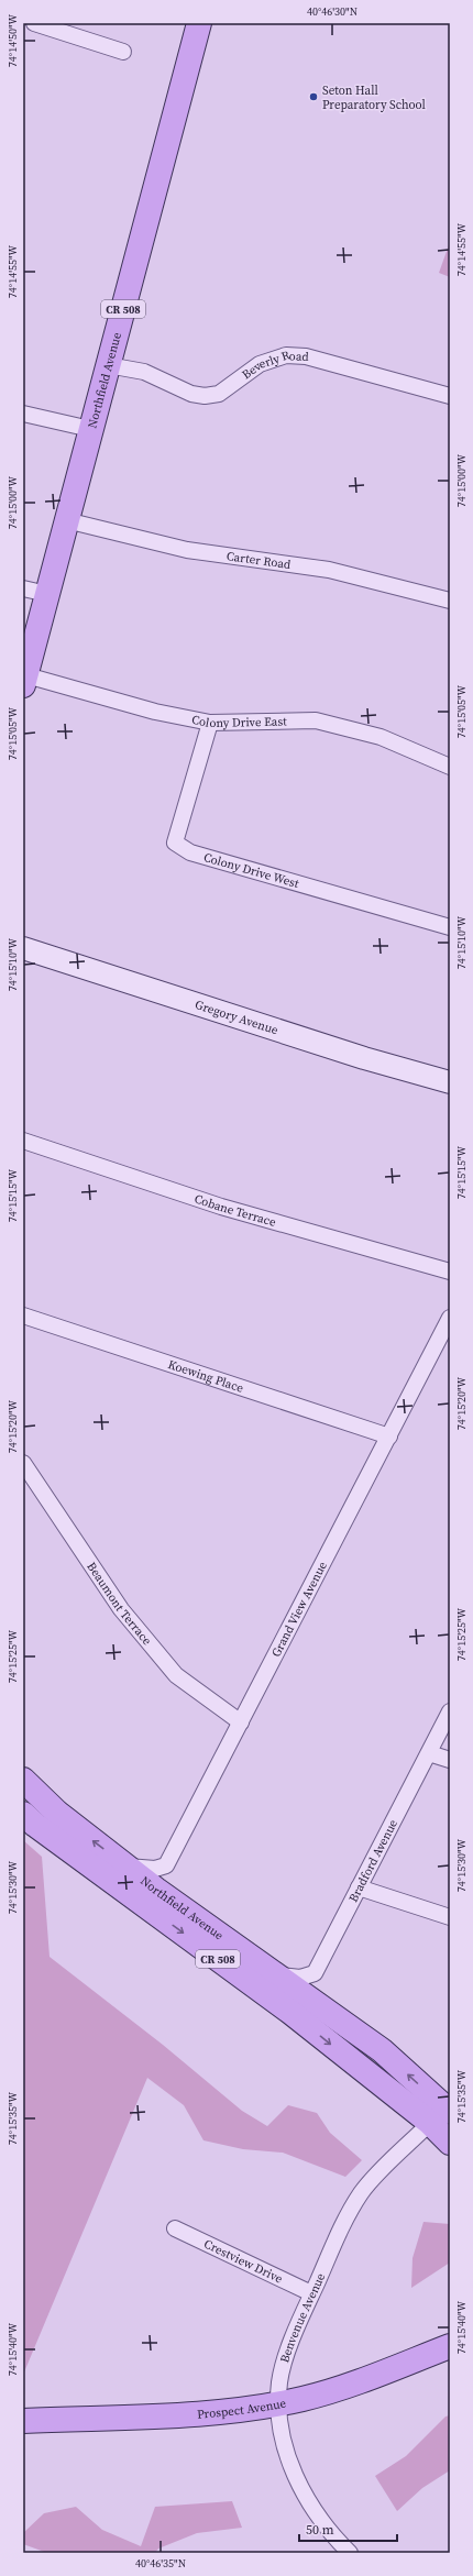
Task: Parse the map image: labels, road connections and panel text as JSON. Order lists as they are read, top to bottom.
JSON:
{
  "streets": {
    "main road": [
      "CR 508",
      "Northfield Avenue",
      "Gregory Avenue",
      "Prospect Avenue"
    ],
    "street": [
      "Beverly Road",
      "Carter Road",
      "Colony Drive East",
      "Colony Drive West",
      "Cobane Terrace",
      "Koewing Place",
      "Beaumont Terrace",
      "Grand View Avenue",
      "Bradford Avenue",
      "Crestview Drive",
      "Benvenue Avenue"
    ]
  },
  "crossings": [
    ["Beverly Road", "Northfield Avenue"],
    ["Northfield Avenue", "Carter Road"],
    ["Northfield Avenue", "Colony Drive East"],
    ["Northfield Avenue", "Grand View Avenue"],
    ["Northfield Avenue", "Bradford Avenue"],
    ["Northfield Avenue", "Benvenue Avenue"],
    ["Colony Drive East", "Colony Drive West"],
    ["Koewing Place", "Grand View Avenue"],
    ["Beaumont Terrace", "Grand View Avenue"],
    ["Crestview Drive", "Benvenue Avenue"],
    ["Benvenue Avenue", "Prospect Avenue"]
  ],
  "places": ["Seton Hall Preparatory School"],
  "scale_bar": "50 m",
  "coordinates": [
    "40°46'30\"N",
    "74°14'50\"W",
    "74°14'55\"W",
    "74°15'00\"W",
    "74°15'05\"W",
    "74°15'10\"W",
    "74°15'15\"W",
    "74°15'20\"W",
    "74°15'25\"W",
    "74°15'30\"W",
    "74°15'35\"W",
    "74°15'40\"W",
    "40°46'35\"N"
  ]
}
